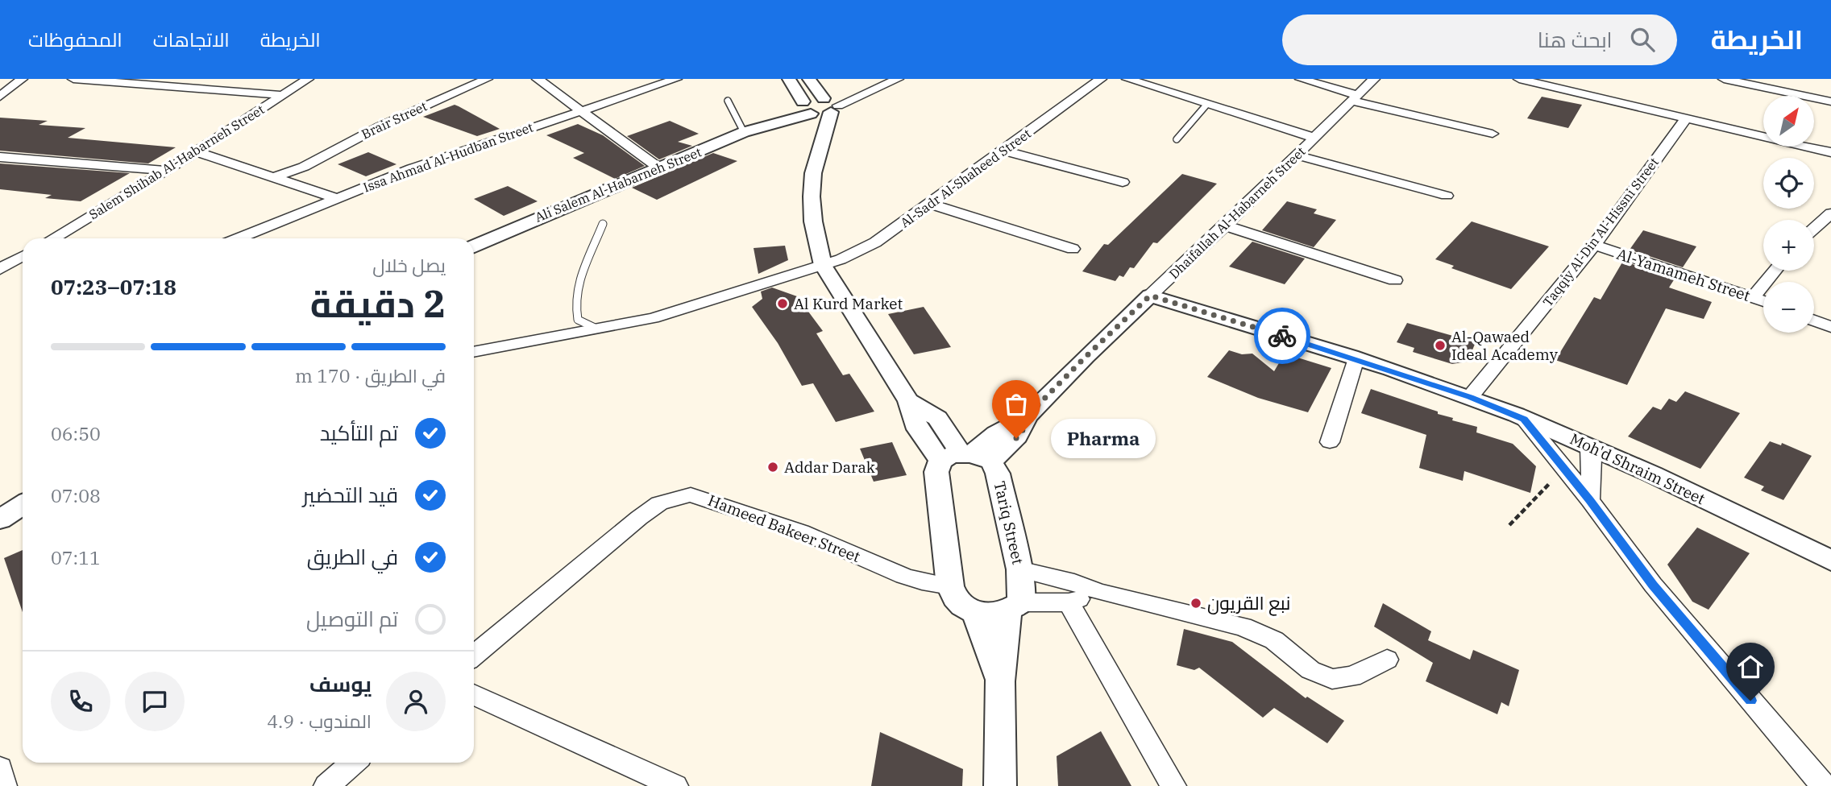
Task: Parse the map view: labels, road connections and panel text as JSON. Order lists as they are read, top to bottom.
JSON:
{
  "streets": {
    "street": [
      "Brair Street",
      "Issa Ahmad Al-Hudban Street",
      "Salem Shihab Al-Habarneh Street",
      "Al-Sadr Al-Shaheed Street",
      "Ali Salem Al-Habarneh Street",
      "Dhaifallah Al-Habarneh Street",
      "Taqqiy Al-Din Al-Hissni Street",
      "Al-Yamameh Street",
      "Moh'd Shraim Street",
      "Tariq Street",
      "Hameed Bakeer Street"
    ]
  },
  "crossings": [
    ["Al-Sadr Al-Shaheed Street", "Tariq Street"],
    ["Ali Salem Al-Habarneh Street", "Tariq Street"],
    ["Dhaifallah Al-Habarneh Street", "Moh'd Shraim Street"],
    ["Dhaifallah Al-Habarneh Street", "Tariq Street"],
    ["Taqqiy Al-Din Al-Hissni Street", "Al-Yamameh Street"],
    ["Taqqiy Al-Din Al-Hissni Street", "Moh'd Shraim Street"],
    ["Tariq Street", "Hameed Bakeer Street"]
  ],
  "places": [
    "Al Kurd Market",
    "Al-Qawaed Ideal Academy",
    "Pharma",
    "Addar Darak",
    "نبع القريون"
  ],
  "north": "top right",
  "page": {
    "header": "الخريطة",
    "search": "ابحث هنا",
    "nav": ["الخريطة", "الاتجاهات", "المحفوظات"],
    "map_buttons": ["+", "−"],
    "heading": ["2 دقيقة", "يصل خلال", "07:18–07:23"],
    "panel": ["يوسف", "المندوب · 4.9"],
    "bar": "في الطريق · 170 m",
    "list": [
      ["تم التأكيد", "06:50"],
      ["قيد التحضير", "07:08"],
      ["في الطريق", "07:11"],
      "تم التوصيل"
    ],
    "bubble": "Pharma"
  }
}
